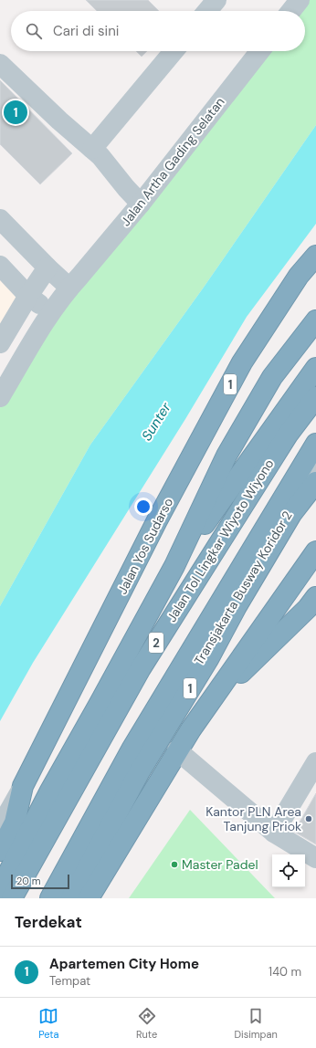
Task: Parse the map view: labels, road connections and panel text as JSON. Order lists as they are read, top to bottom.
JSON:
{
  "streets": {
    "highway": [
      "1",
      "Jalan Tol Lingkar Wiyoto Wiyono",
      "Jalan Yos Sudarso",
      "2"
    ],
    "street": ["Jalan Artha Gading Selatan", "Transjakarta Busway Koridor 2"]
  },
  "water": ["Sunter"],
  "places": ["Kantor PLN Area Tanjung Priok", "Master Padel"],
  "scale_bar": "20 m",
  "page": {
    "search": "Cari di sini",
    "pins": "1",
    "scale": "20 m",
    "heading": "Terdekat",
    "list": [
      {
        "mark": "1",
        "name": "Apartemen City Home",
        "note": "Tempat",
        "value": "140 m"
      }
    ],
    "nav": ["Peta", "Rute", "Disimpan"]
  }
}
